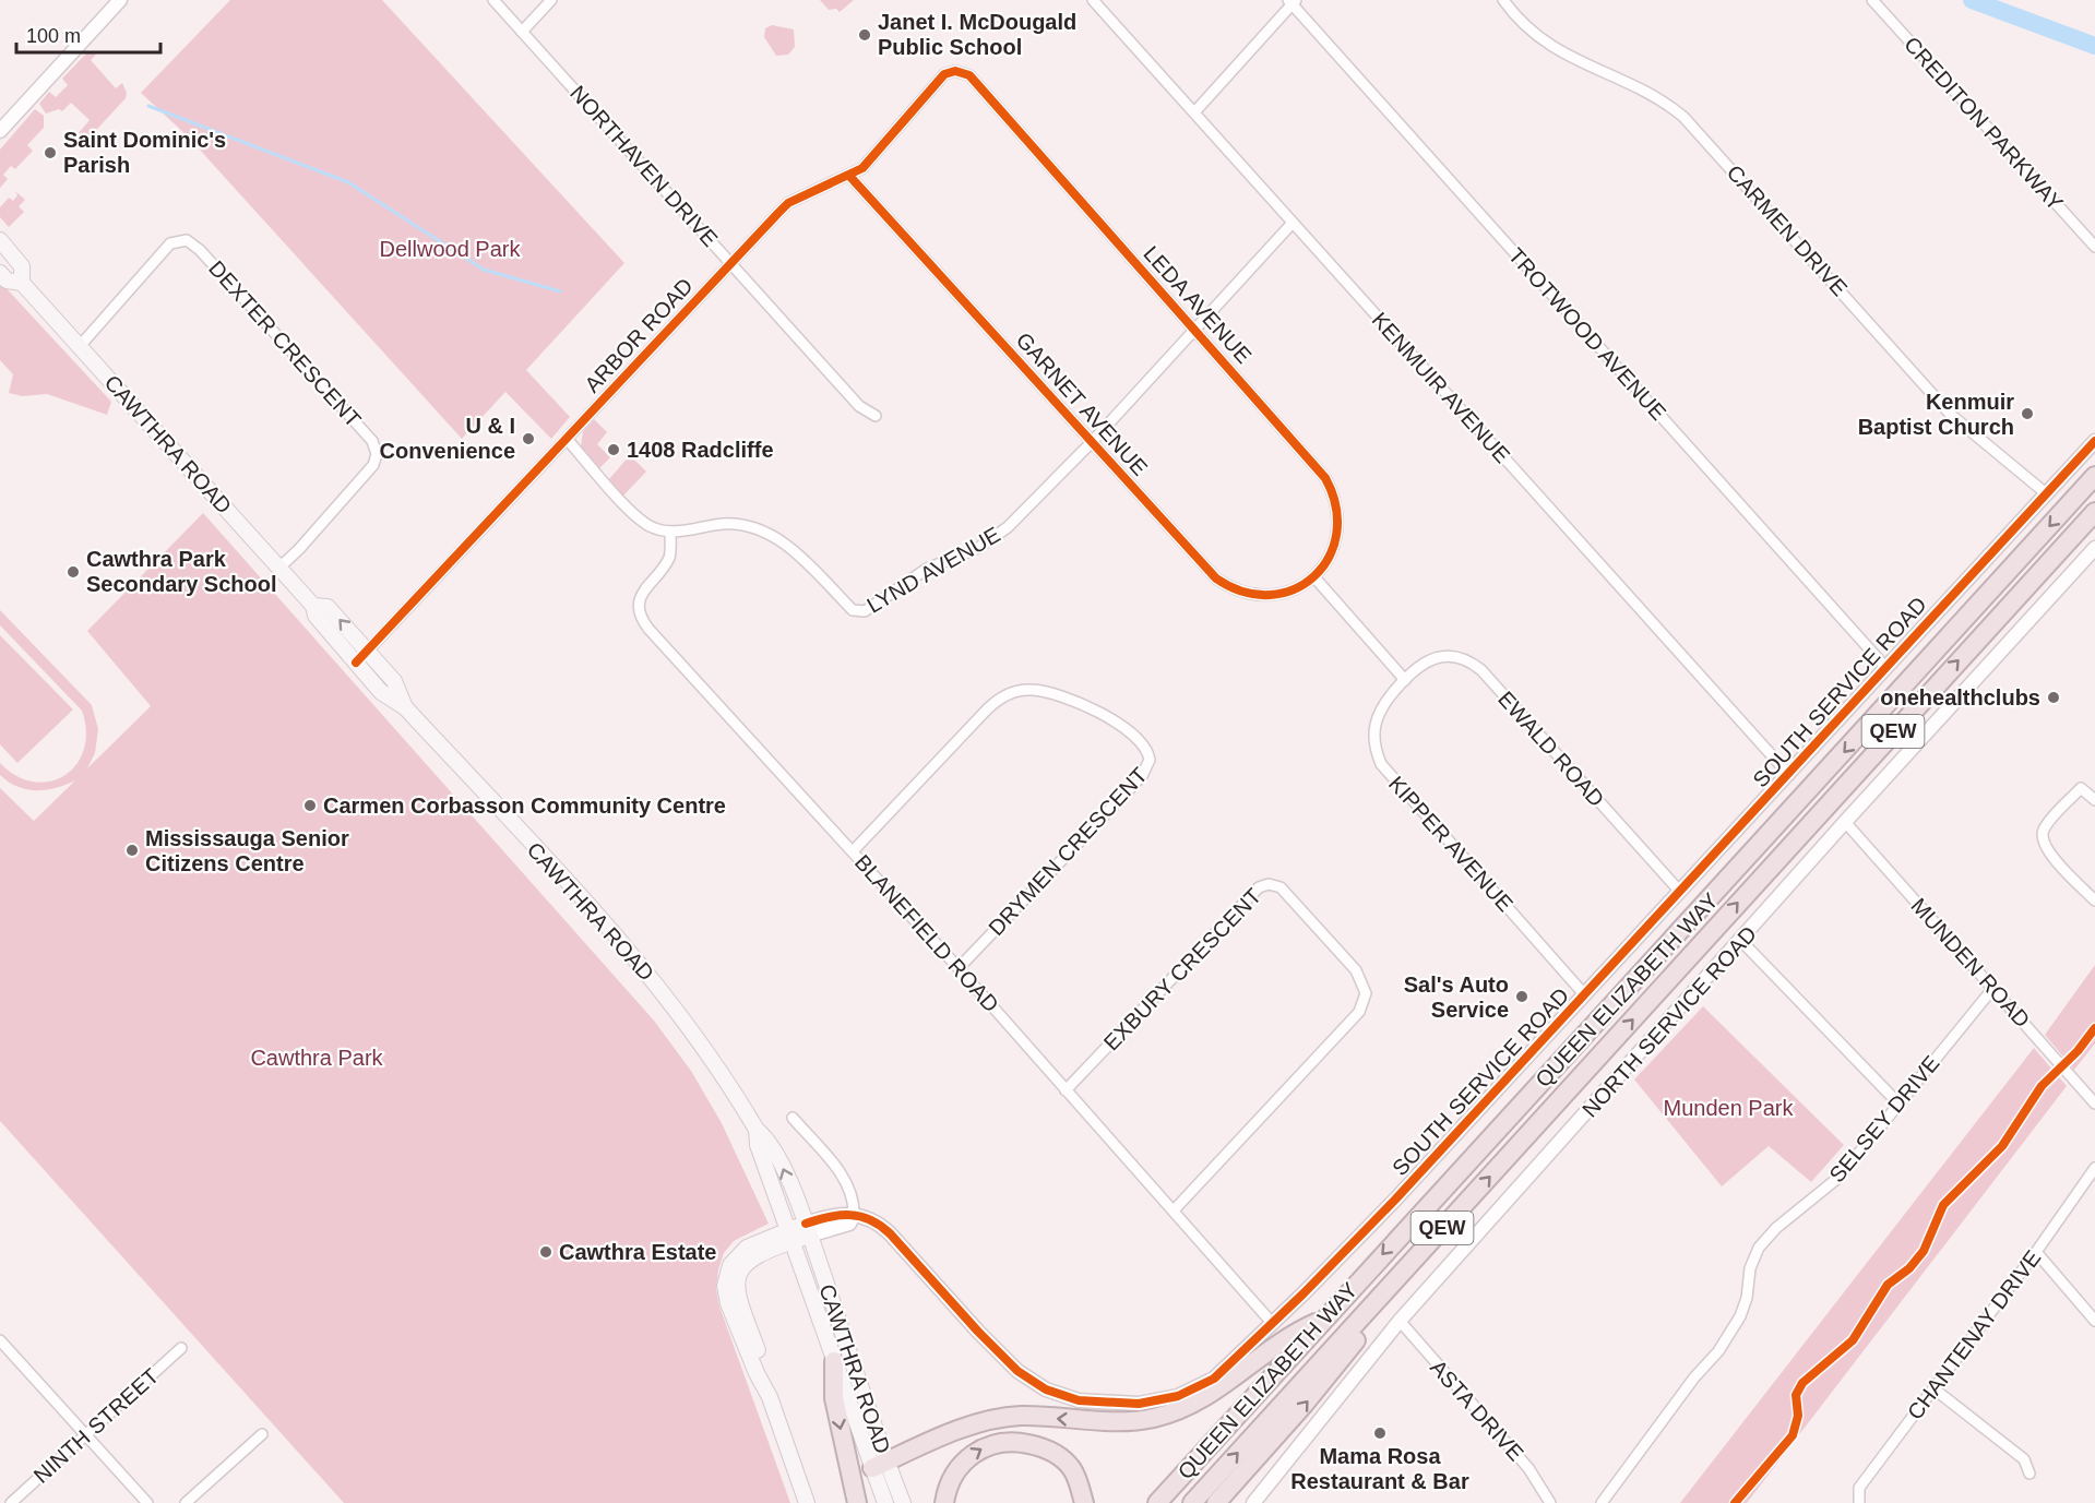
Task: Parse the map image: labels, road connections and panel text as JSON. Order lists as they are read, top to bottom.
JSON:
{
  "streets": {
    "highway": ["QEW", "QUEEN ELIZABETH WAY"],
    "main road": ["CAWTHRA ROAD"],
    "street": [
      "CREDITON PARKWAY",
      "NORTHAVEN DRIVE",
      "CARMEN DRIVE",
      "LEDA AVENUE",
      "TROTWOOD AVENUE",
      "ARBOR ROAD",
      "DEXTER CRESCENT",
      "KENMUIR AVENUE",
      "GARNET AVENUE",
      "LYND AVENUE",
      "SOUTH SERVICE ROAD",
      "EWALD ROAD",
      "KIPPER AVENUE",
      "DRYMEN CRESCENT",
      "BLANEFIELD ROAD",
      "MUNDEN ROAD",
      "EXBURY CRESCENT",
      "NORTH SERVICE ROAD",
      "SELSEY DRIVE",
      "CHANTENAY DRIVE",
      "ASTA DRIVE",
      "NINTH STREET"
    ]
  },
  "crossings": [
    ["NORTHAVEN DRIVE", "ARBOR ROAD"],
    ["CARMEN DRIVE", "SOUTH SERVICE ROAD"],
    ["LEDA AVENUE", "ARBOR ROAD"],
    ["LEDA AVENUE", "GARNET AVENUE"],
    ["LEDA AVENUE", "LYND AVENUE"],
    ["TROTWOOD AVENUE", "SOUTH SERVICE ROAD"],
    ["ARBOR ROAD", "GARNET AVENUE"],
    ["ARBOR ROAD", "CAWTHRA ROAD"],
    ["DEXTER CRESCENT", "CAWTHRA ROAD"],
    ["KENMUIR AVENUE", "LYND AVENUE"],
    ["KENMUIR AVENUE", "SOUTH SERVICE ROAD"],
    ["GARNET AVENUE", "LYND AVENUE"],
    ["LYND AVENUE", "BLANEFIELD ROAD"],
    ["SOUTH SERVICE ROAD", "EWALD ROAD"],
    ["SOUTH SERVICE ROAD", "KIPPER AVENUE"],
    ["SOUTH SERVICE ROAD", "BLANEFIELD ROAD"],
    ["EWALD ROAD", "KIPPER AVENUE"],
    ["DRYMEN CRESCENT", "BLANEFIELD ROAD"],
    ["BLANEFIELD ROAD", "EXBURY CRESCENT"],
    ["MUNDEN ROAD", "NORTH SERVICE ROAD"],
    ["MUNDEN ROAD", "SELSEY DRIVE"],
    ["NORTH SERVICE ROAD", "ASTA DRIVE"]
  ],
  "parks": ["Dellwood Park", "Cawthra Park", "Munden Park"],
  "places": [
    "Janet I. McDougald Public School",
    "Saint Dominic's Parish",
    "Kenmuir Baptist Church",
    "U & I Convenience",
    "1408 Radcliffe",
    "Cawthra Park Secondary School",
    "onehealthclubs",
    "Carmen Corbasson Community Centre",
    "Mississauga Senior Citizens Centre",
    "Sal's Auto Service",
    "Cawthra Estate",
    "Mama Rosa Restaurant & Bar"
  ],
  "scale_bar": "100 m"
}
